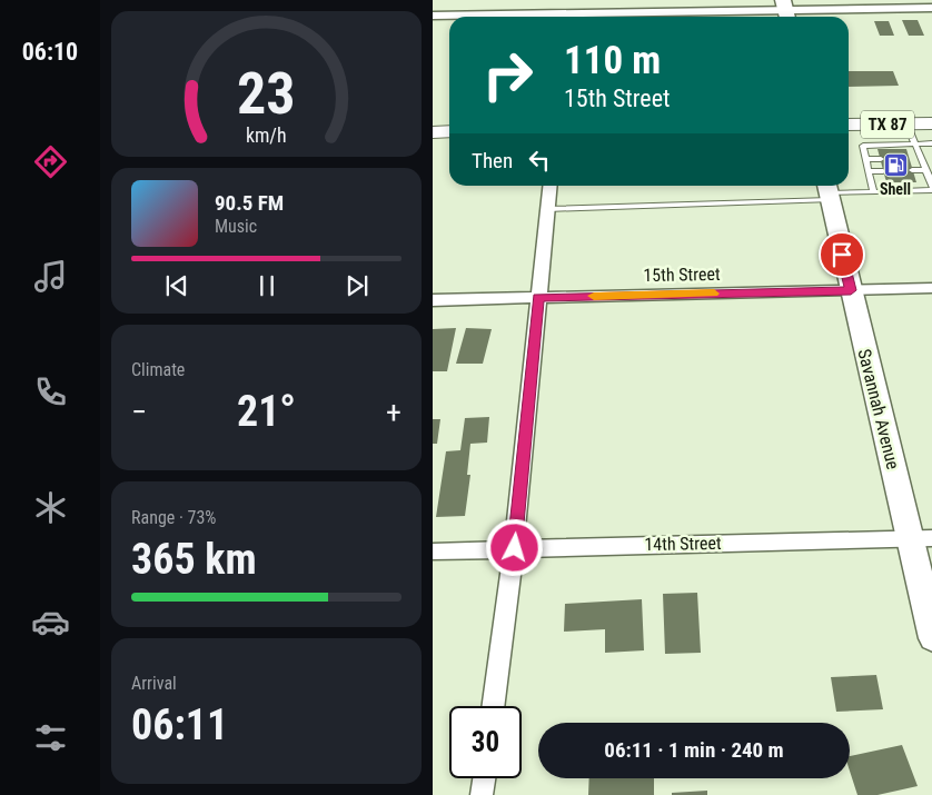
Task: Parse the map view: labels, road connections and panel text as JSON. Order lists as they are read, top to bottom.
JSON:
{
  "streets": {
    "main road": ["TX 87"],
    "street": ["15th Street", "Savannah Avenue", "14th Street"]
  },
  "crossings": [
    ["15th Street", "Savannah Avenue"],
    ["Savannah Avenue", "14th Street"]
  ],
  "places": {
    "fuel station": ["Shell"]
  },
  "page": {
    "tabs": "06:10",
    "turn": ["110 m", "15th Street"],
    "then": "Then",
    "song": ["90.5 FM", "Music"],
    "tile": [
      "Climate",
      ["Range · 73%", "365 km"],
      ["Arrival", "06:11"]
    ],
    "heat": ["−", "21°", "+"],
    "limit": "30",
    "trip": "06:11 · 1 min · 240 m",
    "gauge": ["23", "km/h"]
  }
}
